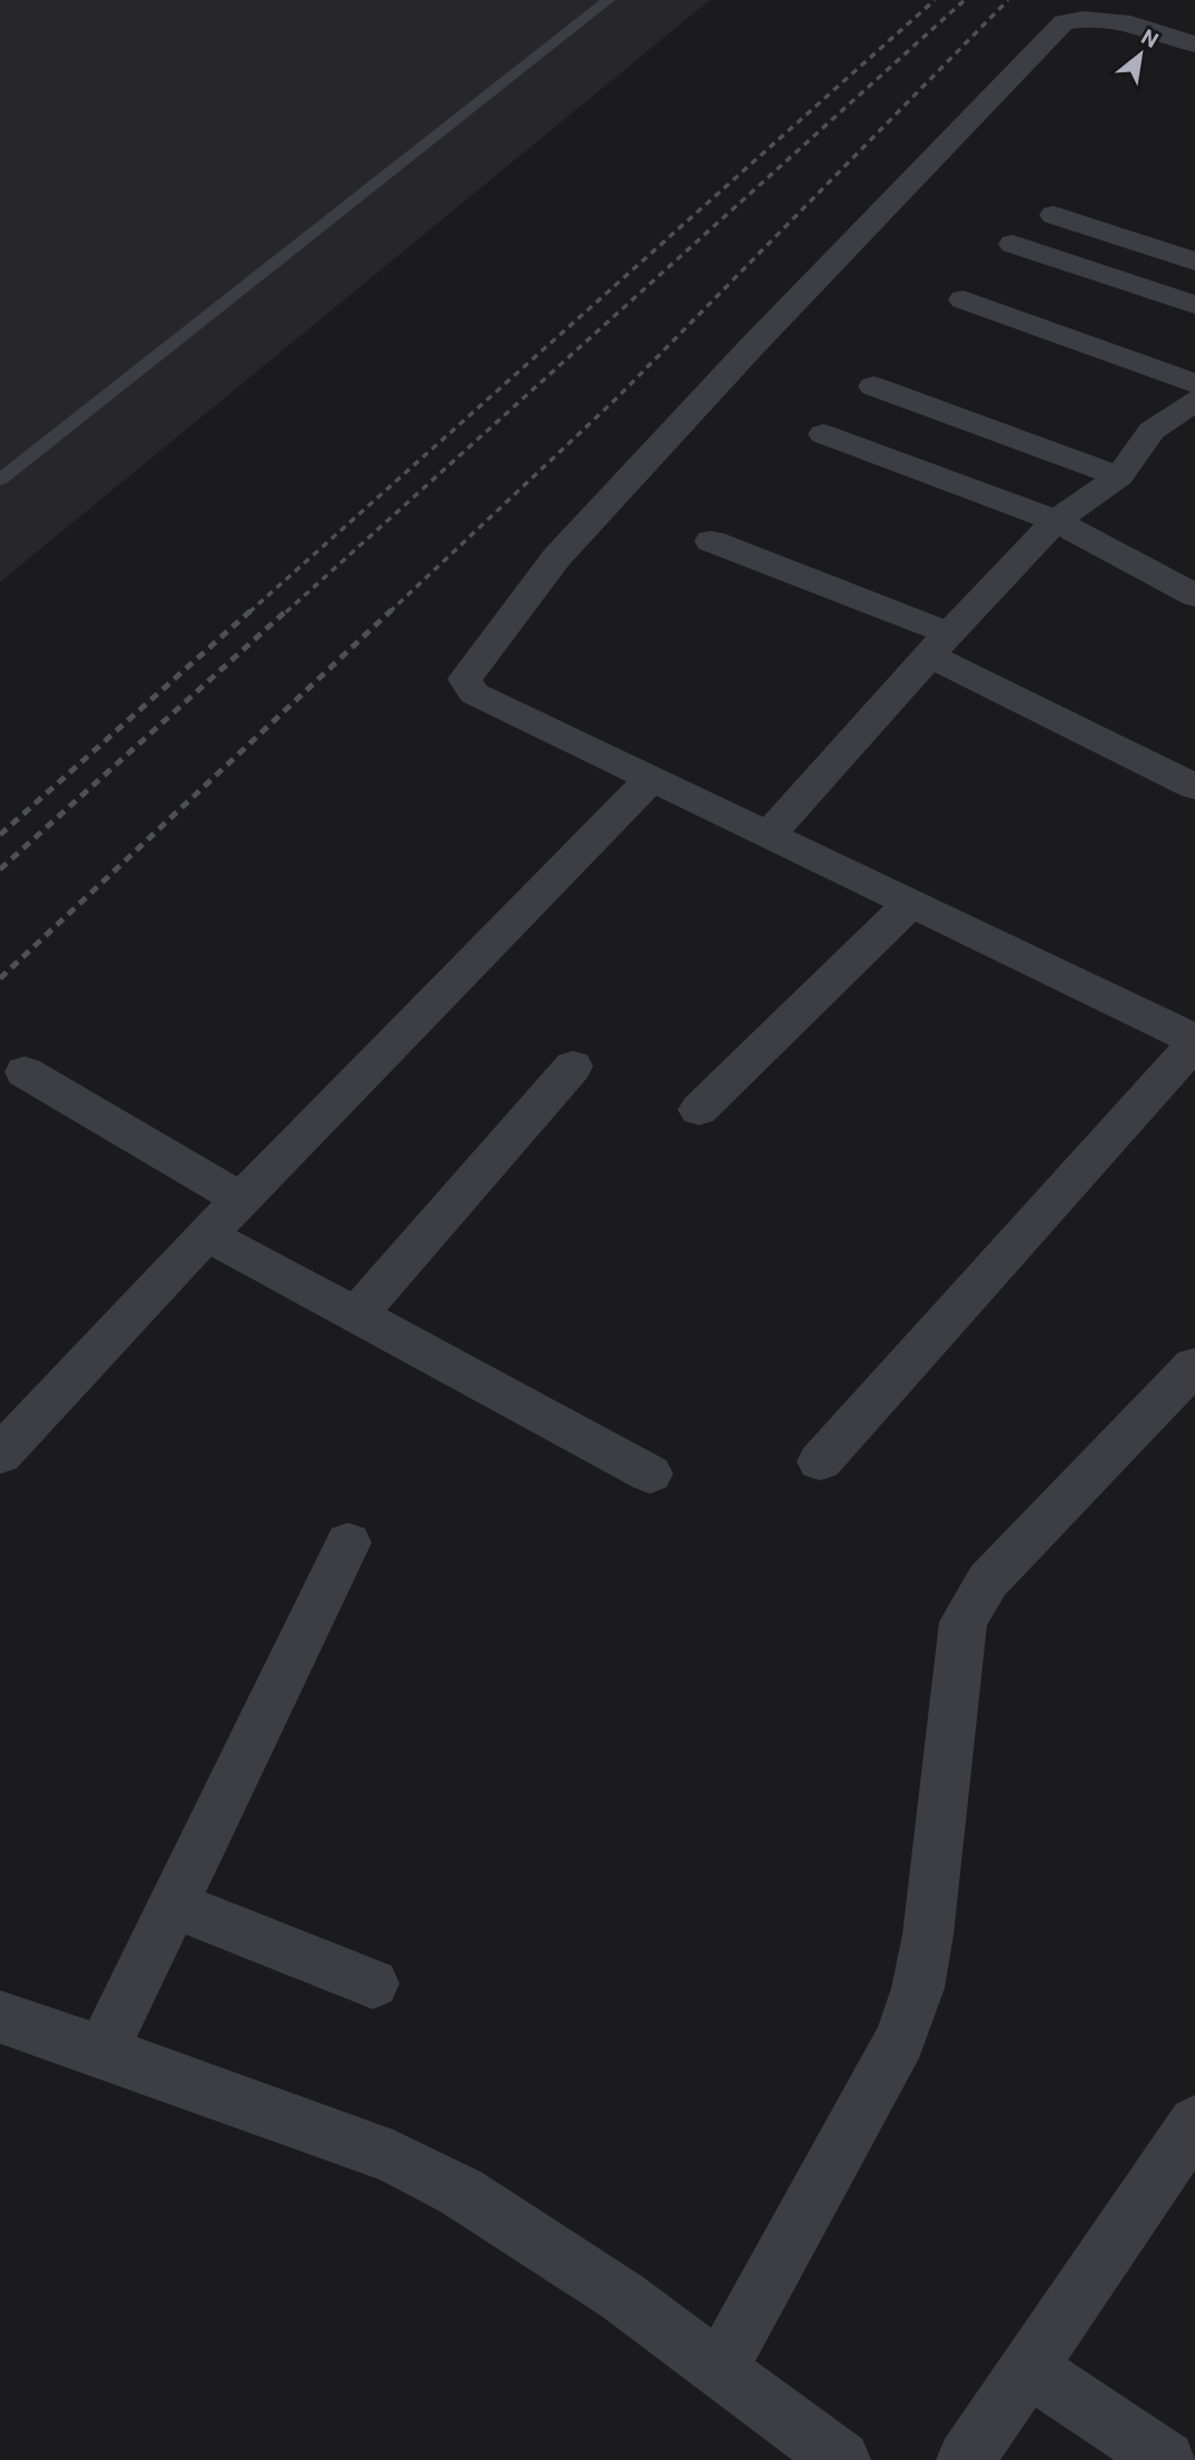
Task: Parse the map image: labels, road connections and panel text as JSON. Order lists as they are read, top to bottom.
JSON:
{
  "north": "top right"
}
